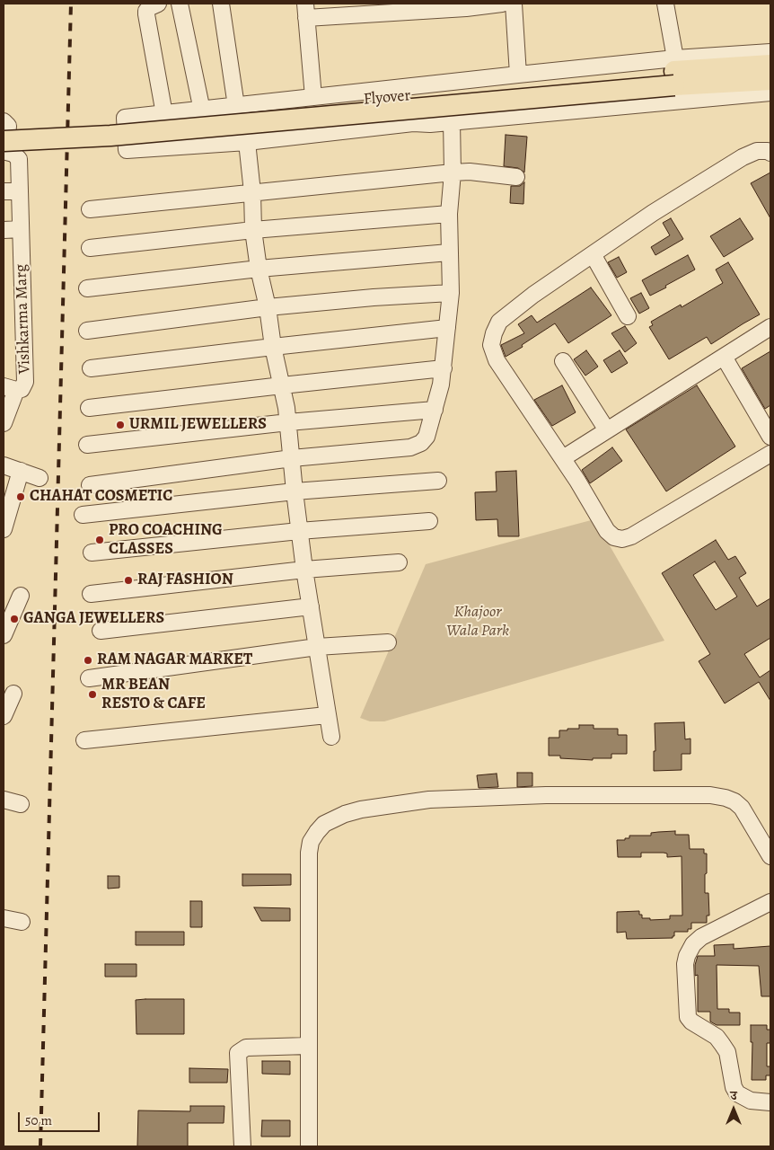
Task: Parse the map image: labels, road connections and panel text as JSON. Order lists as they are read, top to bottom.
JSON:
{
  "streets": {
    "main road": ["Flyover"],
    "street": ["Vishkarma Marg"]
  },
  "parks": ["Khajoor Wala Park"],
  "places": [
    "URMIL JEWELLERS",
    "CHAHAT COSMETIC",
    "PRO COACHING CLASSES",
    "RAJ FASHION",
    "GANGA JEWELLERS",
    "RAM NAGAR MARKET",
    "MR BEAN RESTO & CAFE"
  ],
  "scale_bar": "50 m",
  "north": "top"
}
